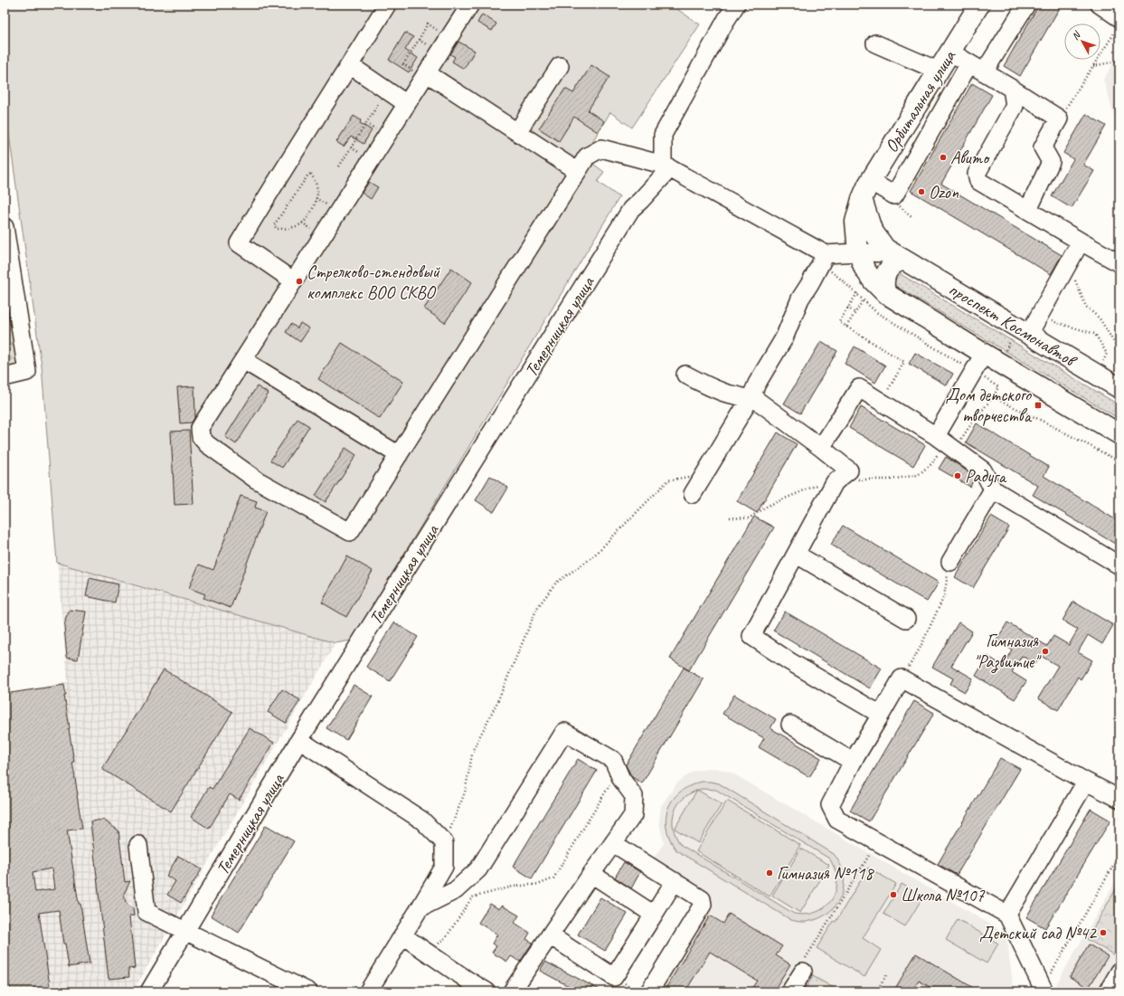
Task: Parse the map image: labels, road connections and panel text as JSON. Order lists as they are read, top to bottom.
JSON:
{
  "streets": {
    "main road": ["Орбитальная улица", "проспект Космонавтов"],
    "street": ["Темерницкая улица"]
  },
  "crossings": [
    ["Орбитальная улица", "проспект Космонавтов"]
  ],
  "places": {
    "other": [
      "Авито",
      "Ozon",
      "Стрелково-стендовый комплекс ВОО СКВО",
      "Радуга",
      "Гимназия \"Развитие\"",
      "Гимназия №118",
      "Школа №107",
      "Детский сад №42"
    ],
    "transit": ["Дом детского творчества"]
  },
  "north": "top left"
}
